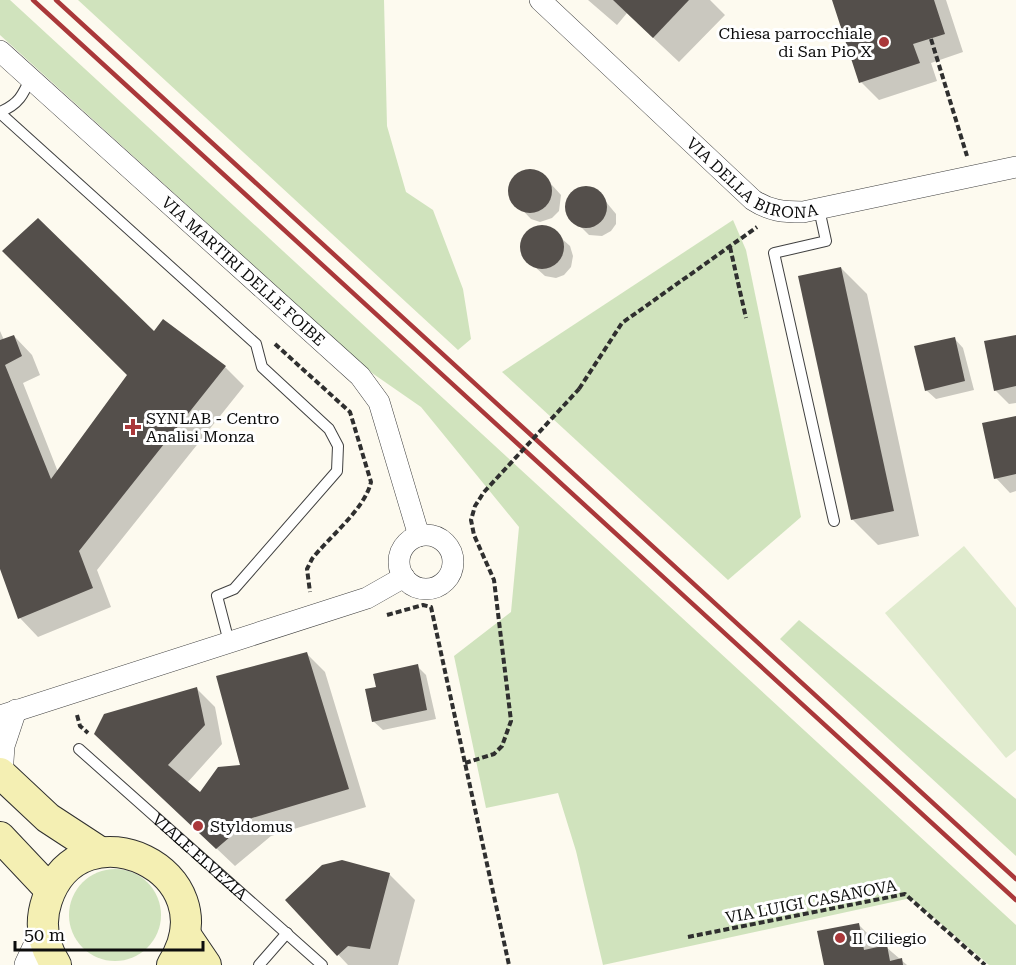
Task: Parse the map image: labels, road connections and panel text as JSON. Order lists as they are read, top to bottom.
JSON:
{
  "streets": {
    "street": ["VIA DELLA BIRONA", "VIA MARTIRI DELLE FOIBE"],
    "lane": ["VIALE ELVEZIA"],
    "path": ["VIA LUIGI CASANOVA"]
  },
  "places": {
    "other": ["Chiesa parrocchiale di San Pio X", "Styldomus", "Il Ciliegio"],
    "health": ["SYNLAB - Centro Analisi Monza"]
  },
  "scale_bar": "50 m"
}
